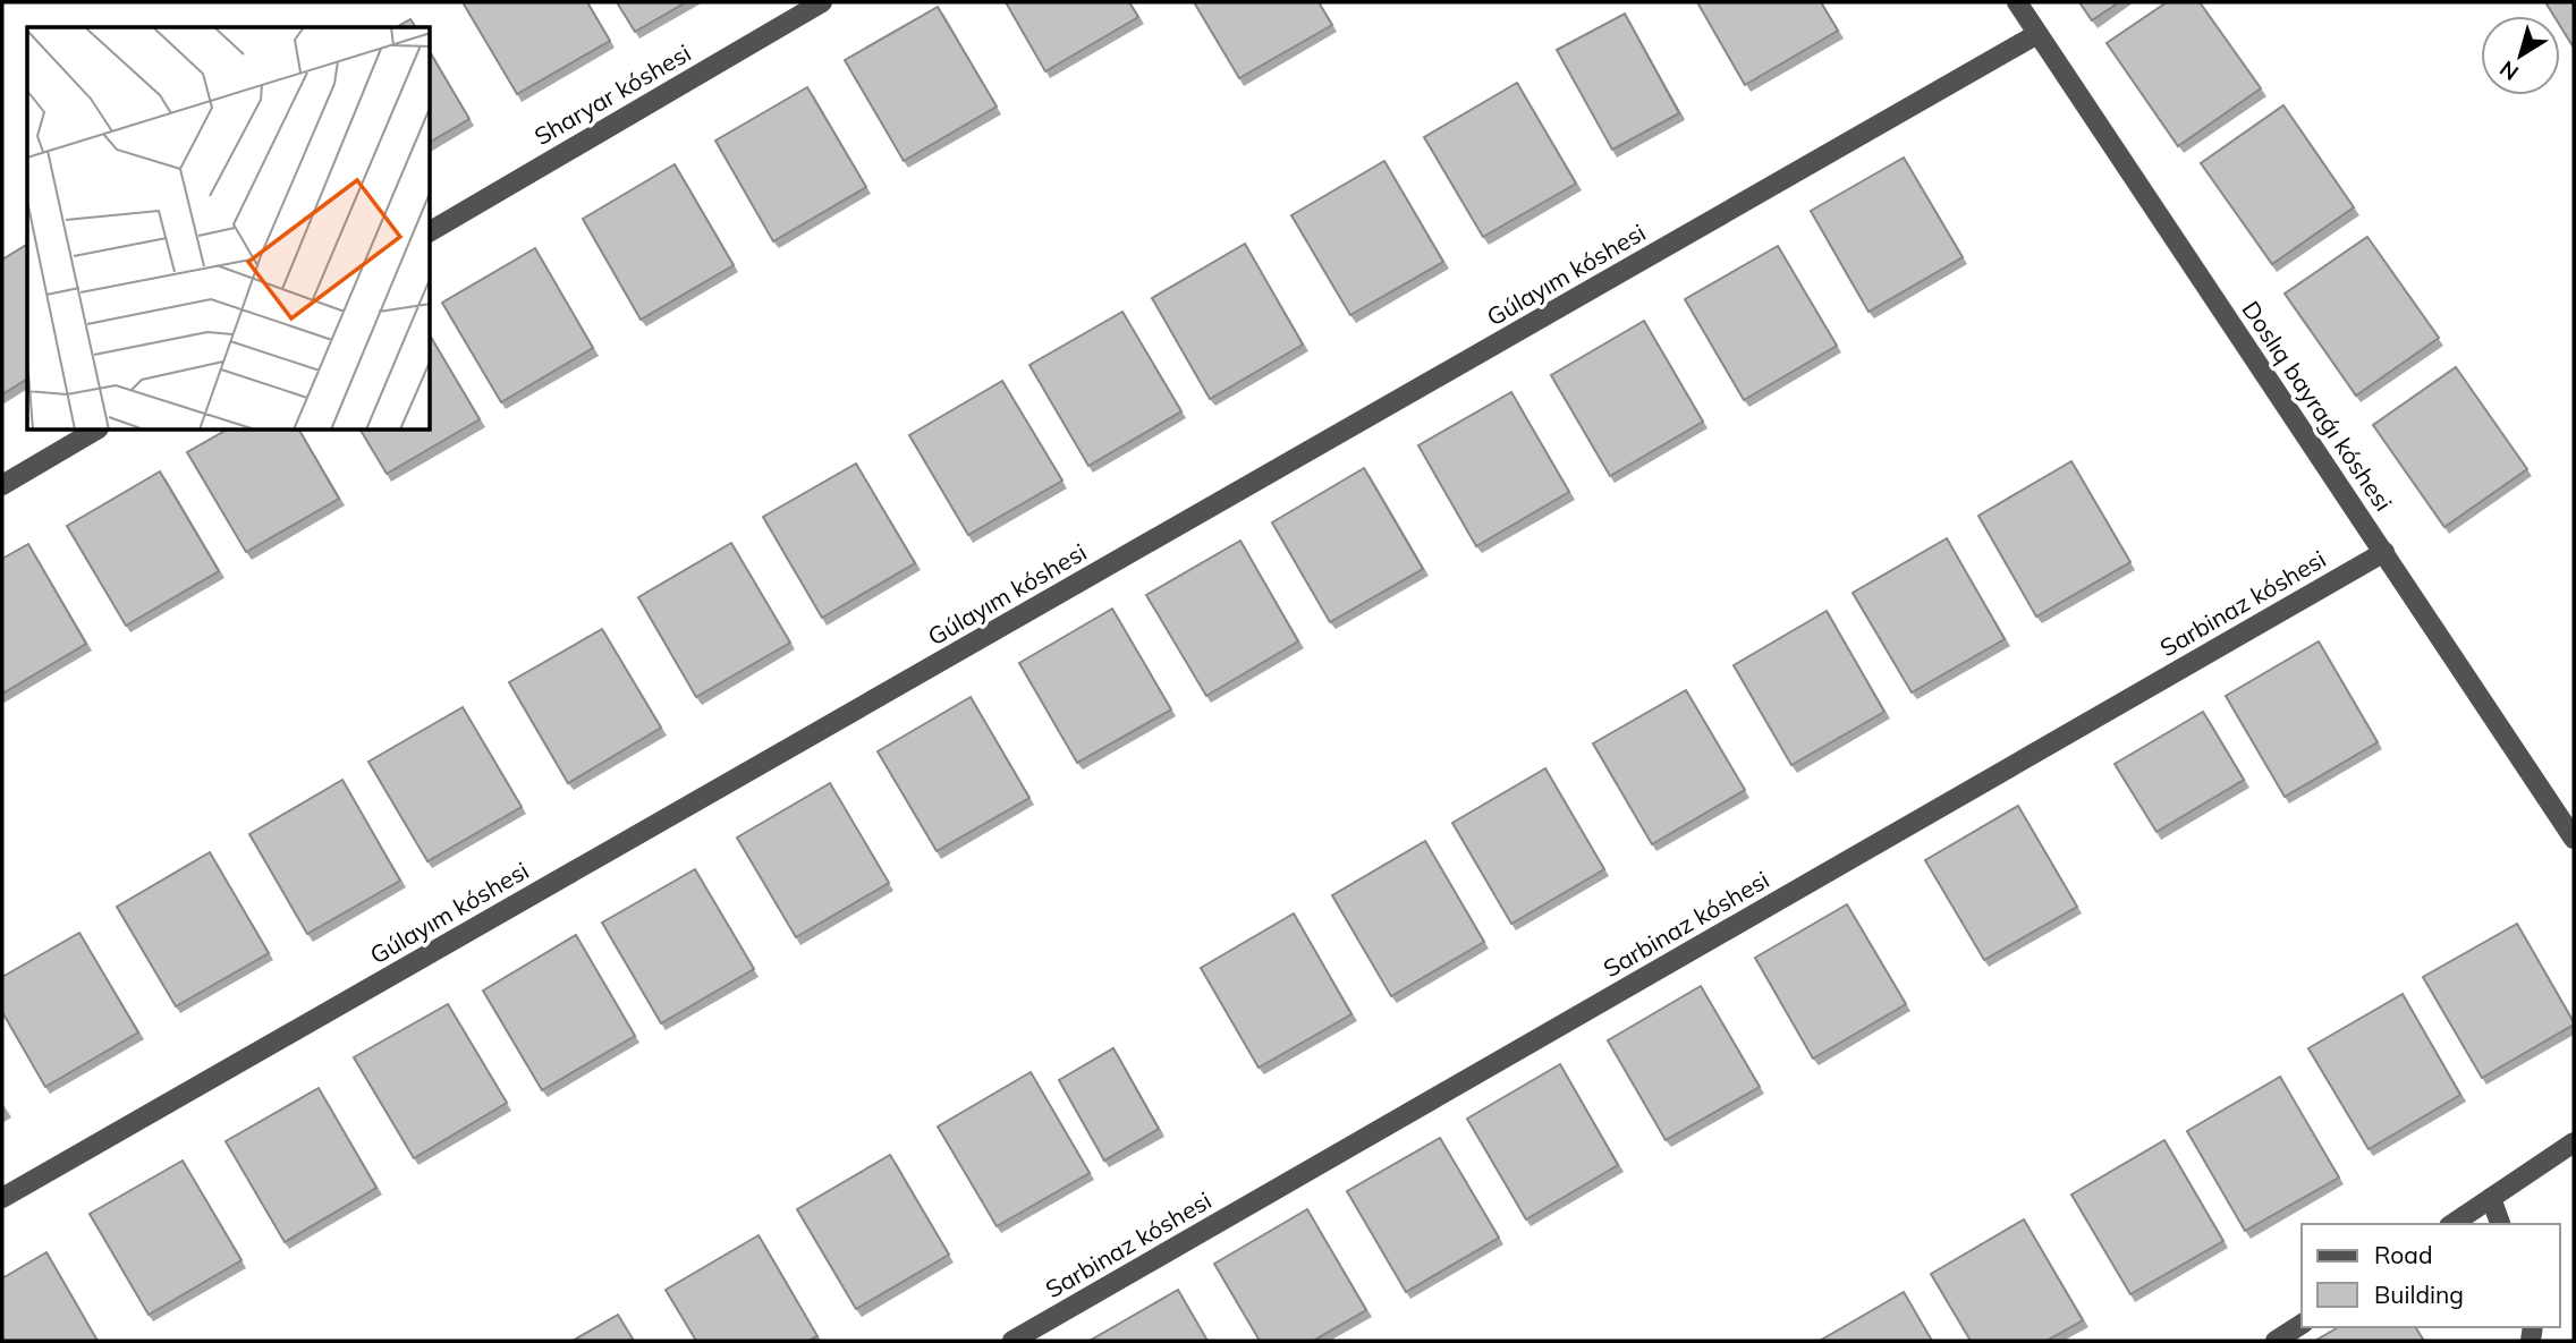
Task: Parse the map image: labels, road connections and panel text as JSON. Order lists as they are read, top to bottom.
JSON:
{
  "streets": {
    "street": [
      "Sharyar kóshesi",
      "Gúlayım kóshesi",
      "Doslıq bayraǵı kóshesi",
      "Sarbinaz kóshesi"
    ]
  },
  "crossings": [
    ["Gúlayım kóshesi", "Doslıq bayraǵı kóshesi"],
    ["Doslıq bayraǵı kóshesi", "Sarbinaz kóshesi"]
  ],
  "legend": ["Road", "Building"],
  "north": "bottom left"
}
